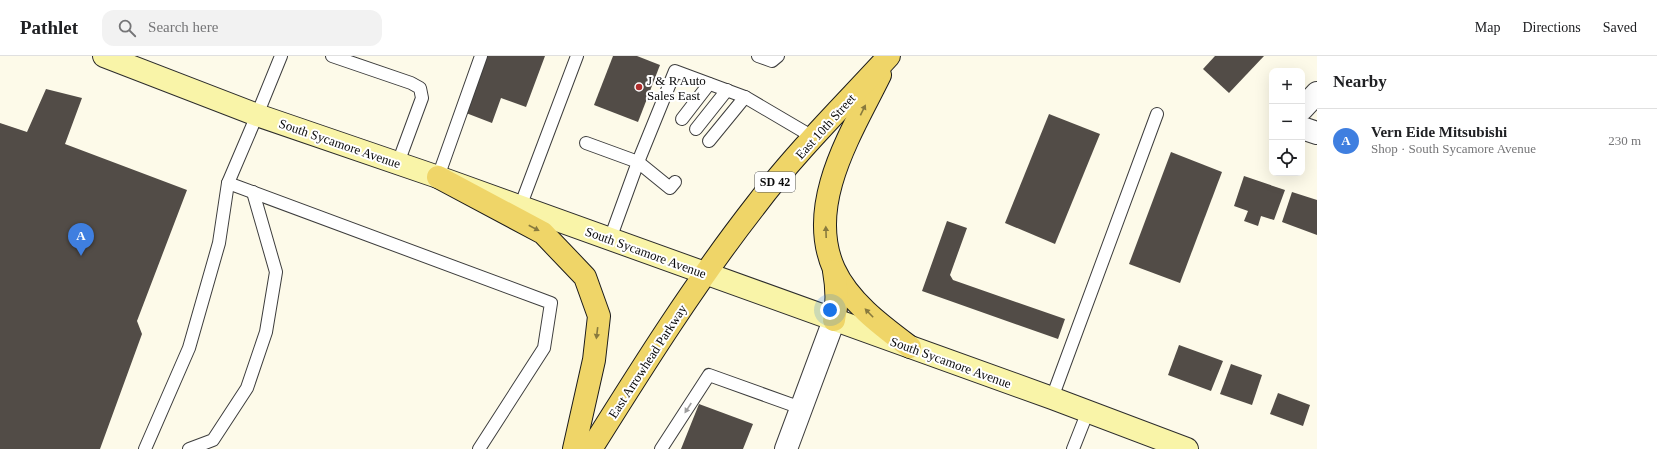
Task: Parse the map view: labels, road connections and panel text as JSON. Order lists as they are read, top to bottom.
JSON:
{
  "streets": {
    "main road": [
      "East 10th Street",
      "South Sycamore Avenue",
      "SD 42",
      "East Arrowhead Parkway"
    ]
  },
  "crossings": [
    ["East 10th Street", "South Sycamore Avenue"],
    ["East 10th Street", "East Arrowhead Parkway"],
    ["South Sycamore Avenue", "East Arrowhead Parkway"]
  ],
  "places": ["J & R Auto Sales East"],
  "page": {
    "header": "Pathlet",
    "search": "Search here",
    "nav": ["Map", "Directions", "Saved"],
    "heading": "Nearby",
    "map_buttons": ["+", "−"],
    "list": [
      {
        "mark": "A",
        "name": "Vern Eide Mitsubishi",
        "note": "Shop · South Sycamore Avenue",
        "value": "230 m"
      }
    ],
    "pins": "A"
  }
}
